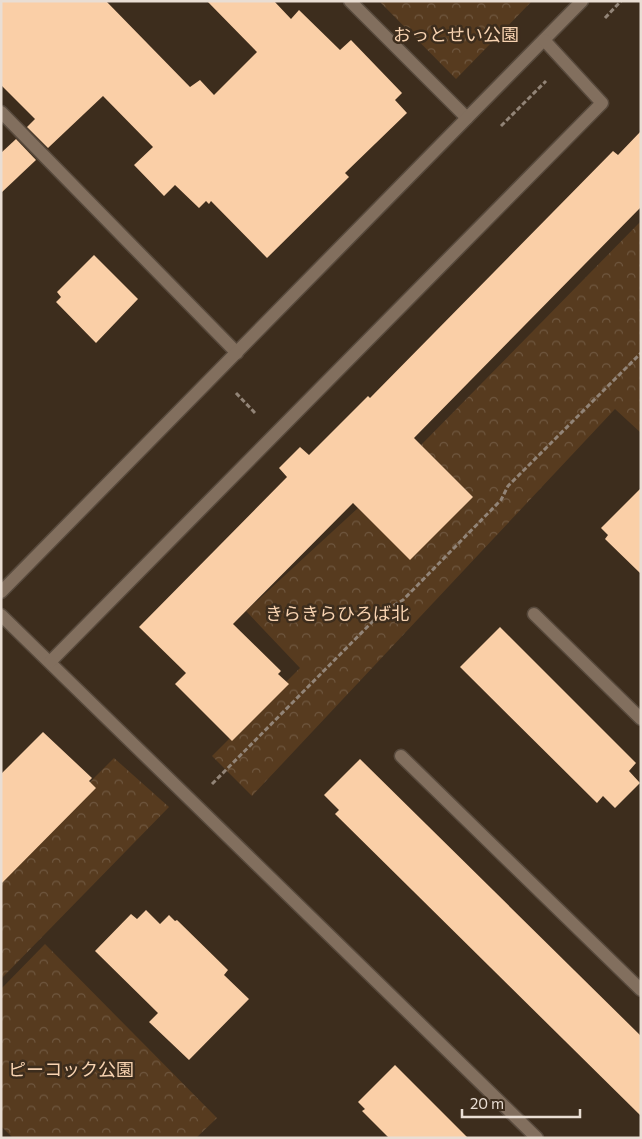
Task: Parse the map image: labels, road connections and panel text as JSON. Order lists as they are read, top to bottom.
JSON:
{
  "parks": ["おっとせい公園", "きらきらひろば北", "ピーコック公園"],
  "scale_bar": "20 m"
}
